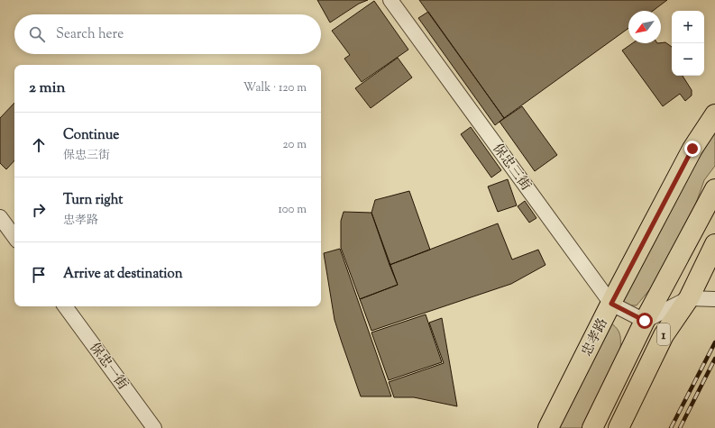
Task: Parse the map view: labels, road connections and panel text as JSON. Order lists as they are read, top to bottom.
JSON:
{
  "streets": {
    "main road": ["1", "忠孝路"],
    "street": ["保忠三街", "保忠一街"]
  },
  "crossings": [
    ["保忠三街", "1"],
    ["保忠三街", "忠孝路"]
  ],
  "north": "bottom left",
  "page": {
    "map_buttons": ["+", "−"],
    "search": "Search here",
    "heading": ["2 min", "Walk · 120 m"],
    "list": [
      ["Continue", "保忠三街", "20 m"],
      ["Turn right", "忠孝路", "100 m"],
      "Arrive at destination"
    ]
  }
}
